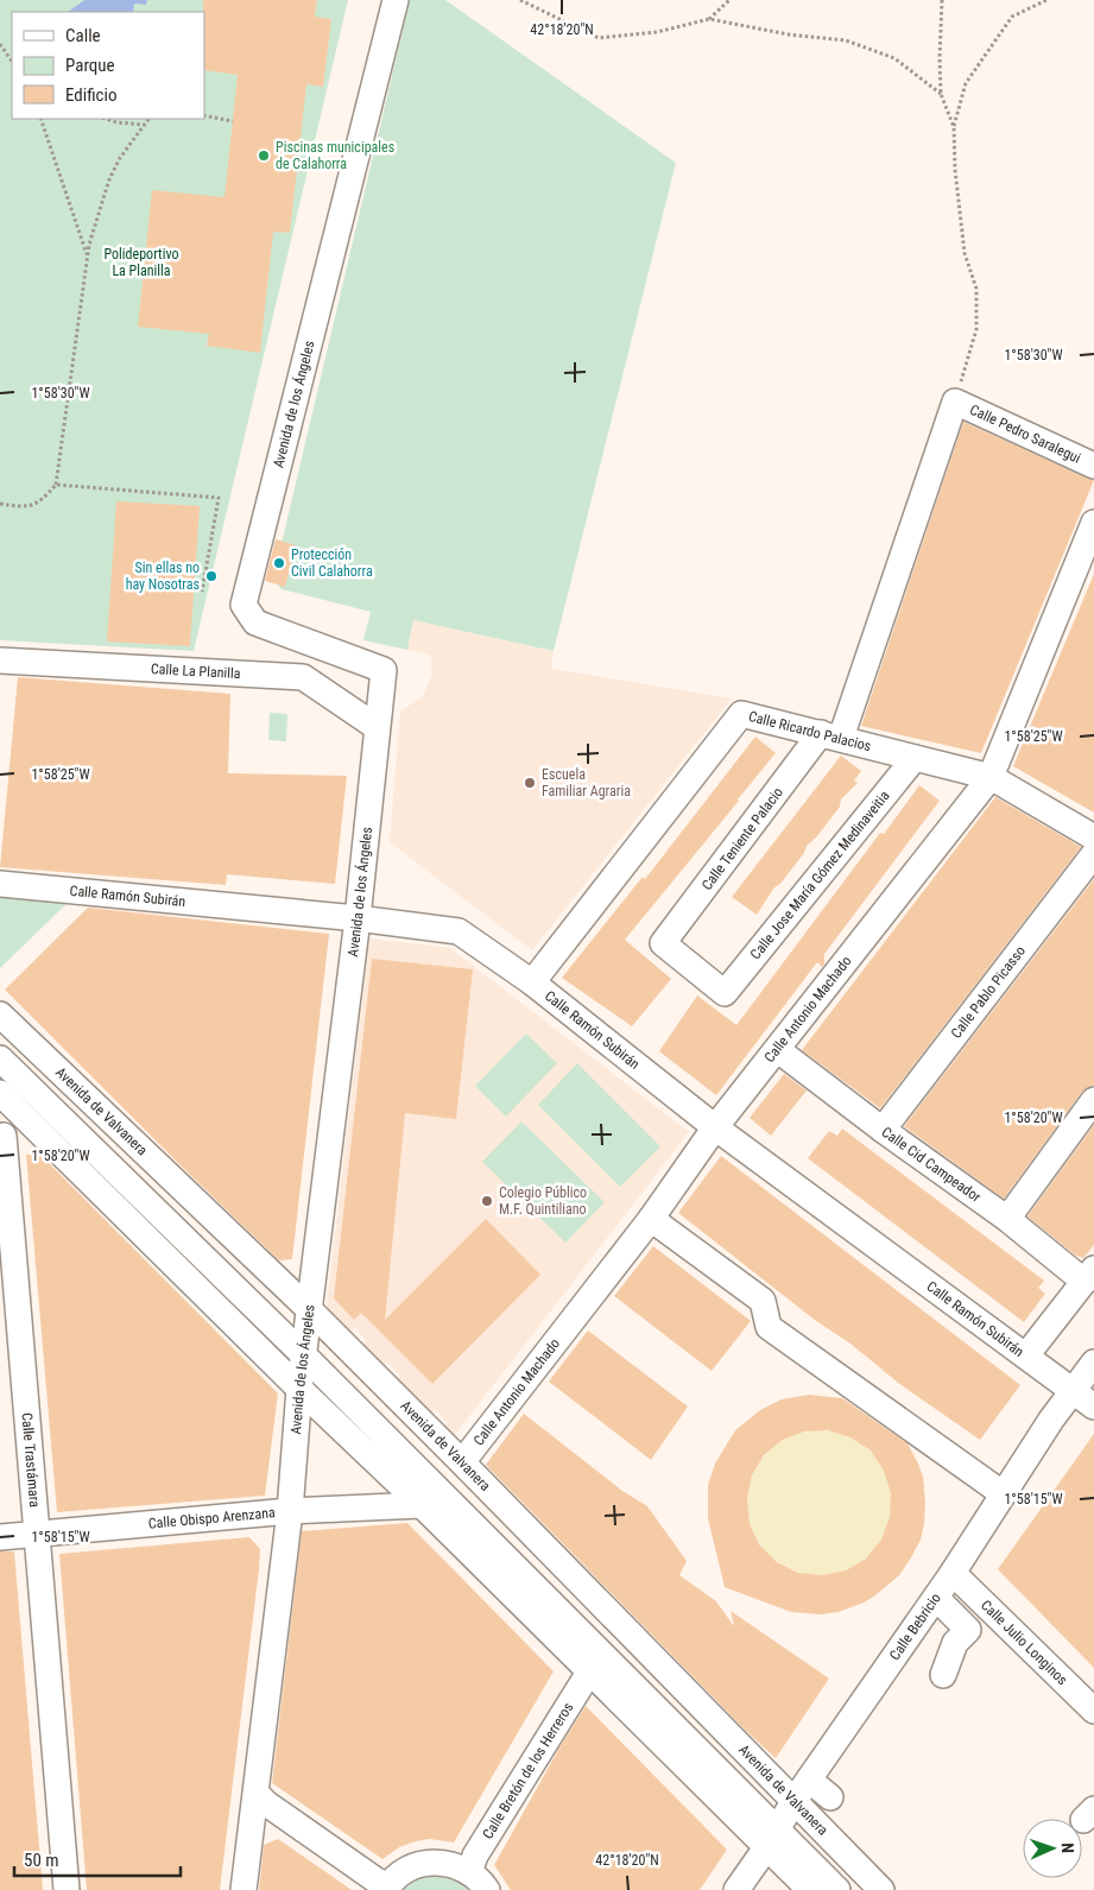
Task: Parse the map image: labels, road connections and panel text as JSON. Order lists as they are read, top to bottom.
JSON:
{
  "streets": {
    "street": [
      "Avenida de los Ángeles",
      "Calle Pedro Saralegui",
      "Calle La Planilla",
      "Calle Ricardo Palacios",
      "Calle Teniente Palacio",
      "Calle Jose María Gómez Medinaveitia",
      "Calle Ramón Subirán",
      "Calle Pablo Picasso",
      "Calle Antonio Machado",
      "Avenida de Valvanera",
      "Calle Cid Campeador",
      "Calle Trastámara",
      "Calle Obispo Arenzana",
      "Calle Bebricio",
      "Calle Julio Longinos",
      "Calle Bretón de los Herreros"
    ]
  },
  "crossings": [
    ["Avenida de los Ángeles", "Calle La Planilla"],
    ["Avenida de los Ángeles", "Calle Ramón Subirán"],
    ["Avenida de los Ángeles", "Avenida de Valvanera"],
    ["Avenida de los Ángeles", "Calle Obispo Arenzana"],
    ["Calle Pedro Saralegui", "Calle Teniente Palacio"],
    ["Calle Ricardo Palacios", "Calle Teniente Palacio"],
    ["Calle Ricardo Palacios", "Calle Jose María Gómez Medinaveitia"],
    ["Calle Ricardo Palacios", "Calle Ramón Subirán"],
    ["Calle Ricardo Palacios", "Calle Antonio Machado"],
    ["Calle Teniente Palacio", "Calle Jose María Gómez Medinaveitia"],
    ["Calle Ramón Subirán", "Calle Antonio Machado"],
    ["Calle Ramón Subirán", "Calle Bebricio"],
    ["Calle Pablo Picasso", "Calle Cid Campeador"],
    ["Calle Antonio Machado", "Avenida de Valvanera"],
    ["Calle Antonio Machado", "Calle Cid Campeador"],
    ["Avenida de Valvanera", "Calle Bebricio"],
    ["Calle Trastámara", "Calle Obispo Arenzana"],
    ["Calle Bebricio", "Calle Julio Longinos"]
  ],
  "parks": ["Polideportivo La Planilla"],
  "places": [
    "Piscinas municipales de Calahorra",
    "Protección Civil Calahorra",
    "Sin ellas no hay Nosotras",
    "Escuela Familiar Agraria",
    "Colegio Público M.F. Quintiliano"
  ],
  "legend": ["Calle", "Parque", "Edificio"],
  "scale_bar": "50 m",
  "north": "right",
  "coordinates": [
    "42°18'20\"N",
    "1°58'30\"W",
    "1°58'25\"W",
    "1°58'20\"W",
    "1°58'15\"W"
  ]
}
